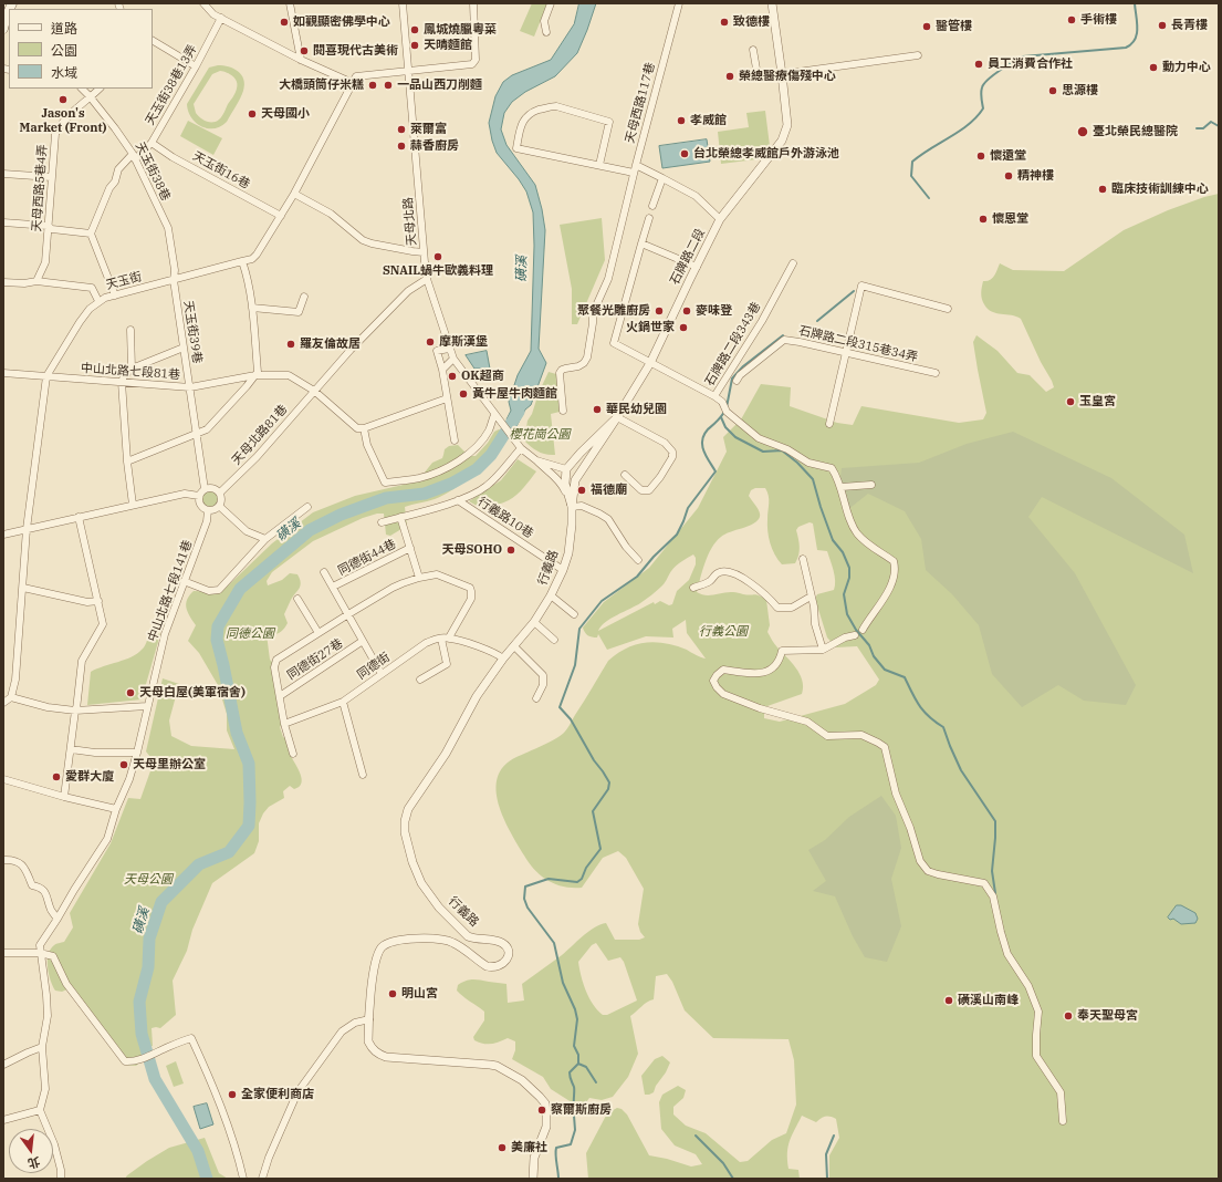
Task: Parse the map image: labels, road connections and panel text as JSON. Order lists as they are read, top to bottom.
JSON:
{
  "streets": {
    "street": [
      "天玉街38巷13弄",
      "天母西路117巷",
      "天玉街16巷",
      "天玉街38巷",
      "天母西路5巷4弄",
      "天母北路",
      "石牌路二段",
      "天玉街",
      "天玉街39巷",
      "石牌路二段343巷",
      "石牌路二段315巷34弄",
      "中山北路七段81巷",
      "天母北路81巷",
      "行義路10巷",
      "同德街44巷",
      "行義路",
      "中山北路七段141巷",
      "同德街27巷",
      "同德街"
    ]
  },
  "crossings": [
    ["天玉街38巷13弄", "天玉街16巷"],
    ["天玉街38巷13弄", "天玉街38巷"],
    ["天玉街16巷", "天玉街"],
    ["天玉街38巷", "天母西路5巷4弄"],
    ["天玉街38巷", "天玉街"],
    ["天玉街38巷", "天玉街39巷"],
    ["天母北路", "天母北路81巷"],
    ["石牌路二段", "石牌路二段343巷"],
    ["天玉街", "天玉街39巷"],
    ["天玉街", "中山北路七段81巷"],
    ["天玉街39巷", "中山北路七段81巷"],
    ["天玉街39巷", "天母北路81巷"],
    ["天玉街39巷", "中山北路七段141巷"],
    ["中山北路七段81巷", "天母北路81巷"],
    ["天母北路81巷", "中山北路七段141巷"],
    ["行義路10巷", "行義路"],
    ["行義路", "同德街"]
  ],
  "water": ["磺溪"],
  "parks": [
    "櫻花崗公園",
    "行義公園",
    "同德公園",
    "天母公園"
  ],
  "places": [
    "手術樓",
    "如觀顯密佛學中心",
    "致德樓",
    "長青樓",
    "醫管樓",
    "鳳城燒臘粵菜",
    "天晴麵館",
    "閱喜現代古美術",
    "員工消費合作社",
    "動力中心",
    "榮總醫療傷殘中心",
    "大橋頭筒仔米糕",
    "一品山西刀削麵",
    "思源樓",
    "Jason's Market (Front)",
    "天母國小",
    "孝威館",
    "萊爾富",
    "臺北榮民總醫院",
    "蒜香廚房",
    "台北榮總孝威館戶外游泳池",
    "懷遠堂",
    "精神樓",
    "臨床技術訓練中心",
    "懷恩堂",
    "SNAIL蝸牛歐義料理",
    "聚餐光雕廚房",
    "麥味登",
    "火鍋世家",
    "摩斯漢堡",
    "羅友倫故居",
    "OK超商",
    "黃牛屋牛肉麵館",
    "玉皇宮",
    "華民幼兒園",
    "福德廟",
    "天母SOHO",
    "天母白屋(美軍宿舍)",
    "天母里辦公室",
    "愛群大廈",
    "明山宮",
    "磺溪山南峰",
    "奉天聖母宮",
    "全家便利商店",
    "察爾斯廚房",
    "美廉社"
  ],
  "legend": ["道路", "公園", "水域"],
  "north": "bottom"
}
